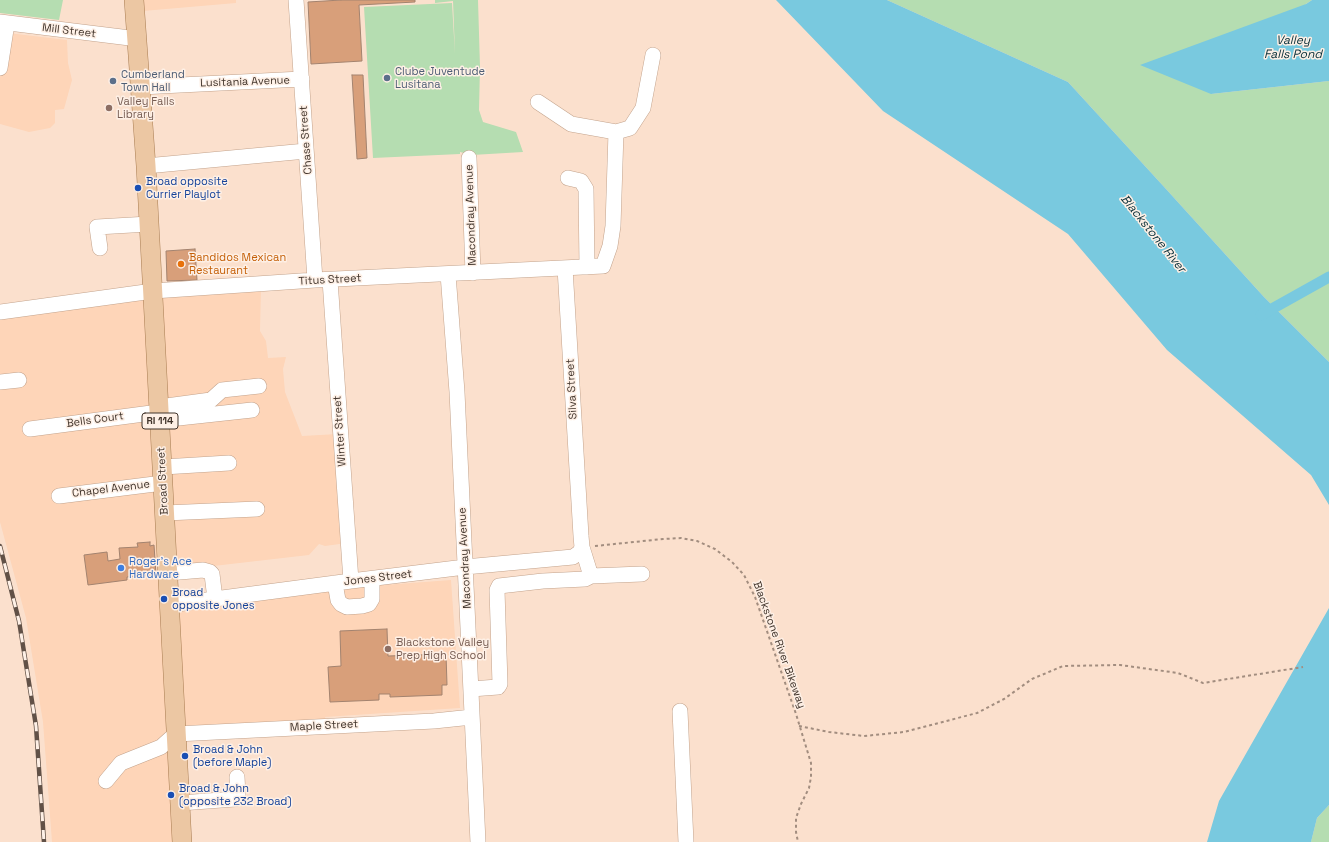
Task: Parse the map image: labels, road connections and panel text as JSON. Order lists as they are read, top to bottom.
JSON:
{
  "streets": {
    "main road": ["RI 114", "Broad Street"],
    "street": [
      "Mill Street",
      "Lusitania Avenue",
      "Chase Street",
      "Macondray Avenue",
      "Titus Street",
      "Silva Street",
      "Bells Court",
      "Winter Street",
      "Chapel Avenue",
      "Jones Street",
      "Maple Street"
    ],
    "path": ["Blackstone River Bikeway"]
  },
  "crossings": [
    ["Mill Street", "Broad Street"],
    ["Lusitania Avenue", "Chase Street"],
    ["Lusitania Avenue", "Broad Street"],
    ["Chase Street", "Titus Street"],
    ["Macondray Avenue", "Titus Street"],
    ["Macondray Avenue", "Jones Street"],
    ["Macondray Avenue", "Maple Street"],
    ["Titus Street", "Silva Street"],
    ["Titus Street", "Winter Street"],
    ["Titus Street", "Broad Street"],
    ["Silva Street", "Jones Street"],
    ["Silva Street", "Blackstone River Bikeway"],
    ["Bells Court", "Broad Street"],
    ["Winter Street", "Jones Street"],
    ["Broad Street", "Chapel Avenue"],
    ["Broad Street", "Jones Street"],
    ["Broad Street", "Maple Street"],
    ["Jones Street", "Blackstone River Bikeway"]
  ],
  "water": ["Valley Falls Pond", "Blackstone River"],
  "places": [
    "Clube Juventude Lusitana",
    "Cumberland Town Hall",
    "Valley Falls Library",
    "Broad opposite Currier Playlot",
    "Bandidos Mexican Restaurant",
    "Roger's Ace Hardware",
    "Broad opposite Jones",
    "Blackstone Valley Prep High School",
    "Broad & John (before Maple)",
    "Broad & John (opposite 232 Broad)"
  ]
}
